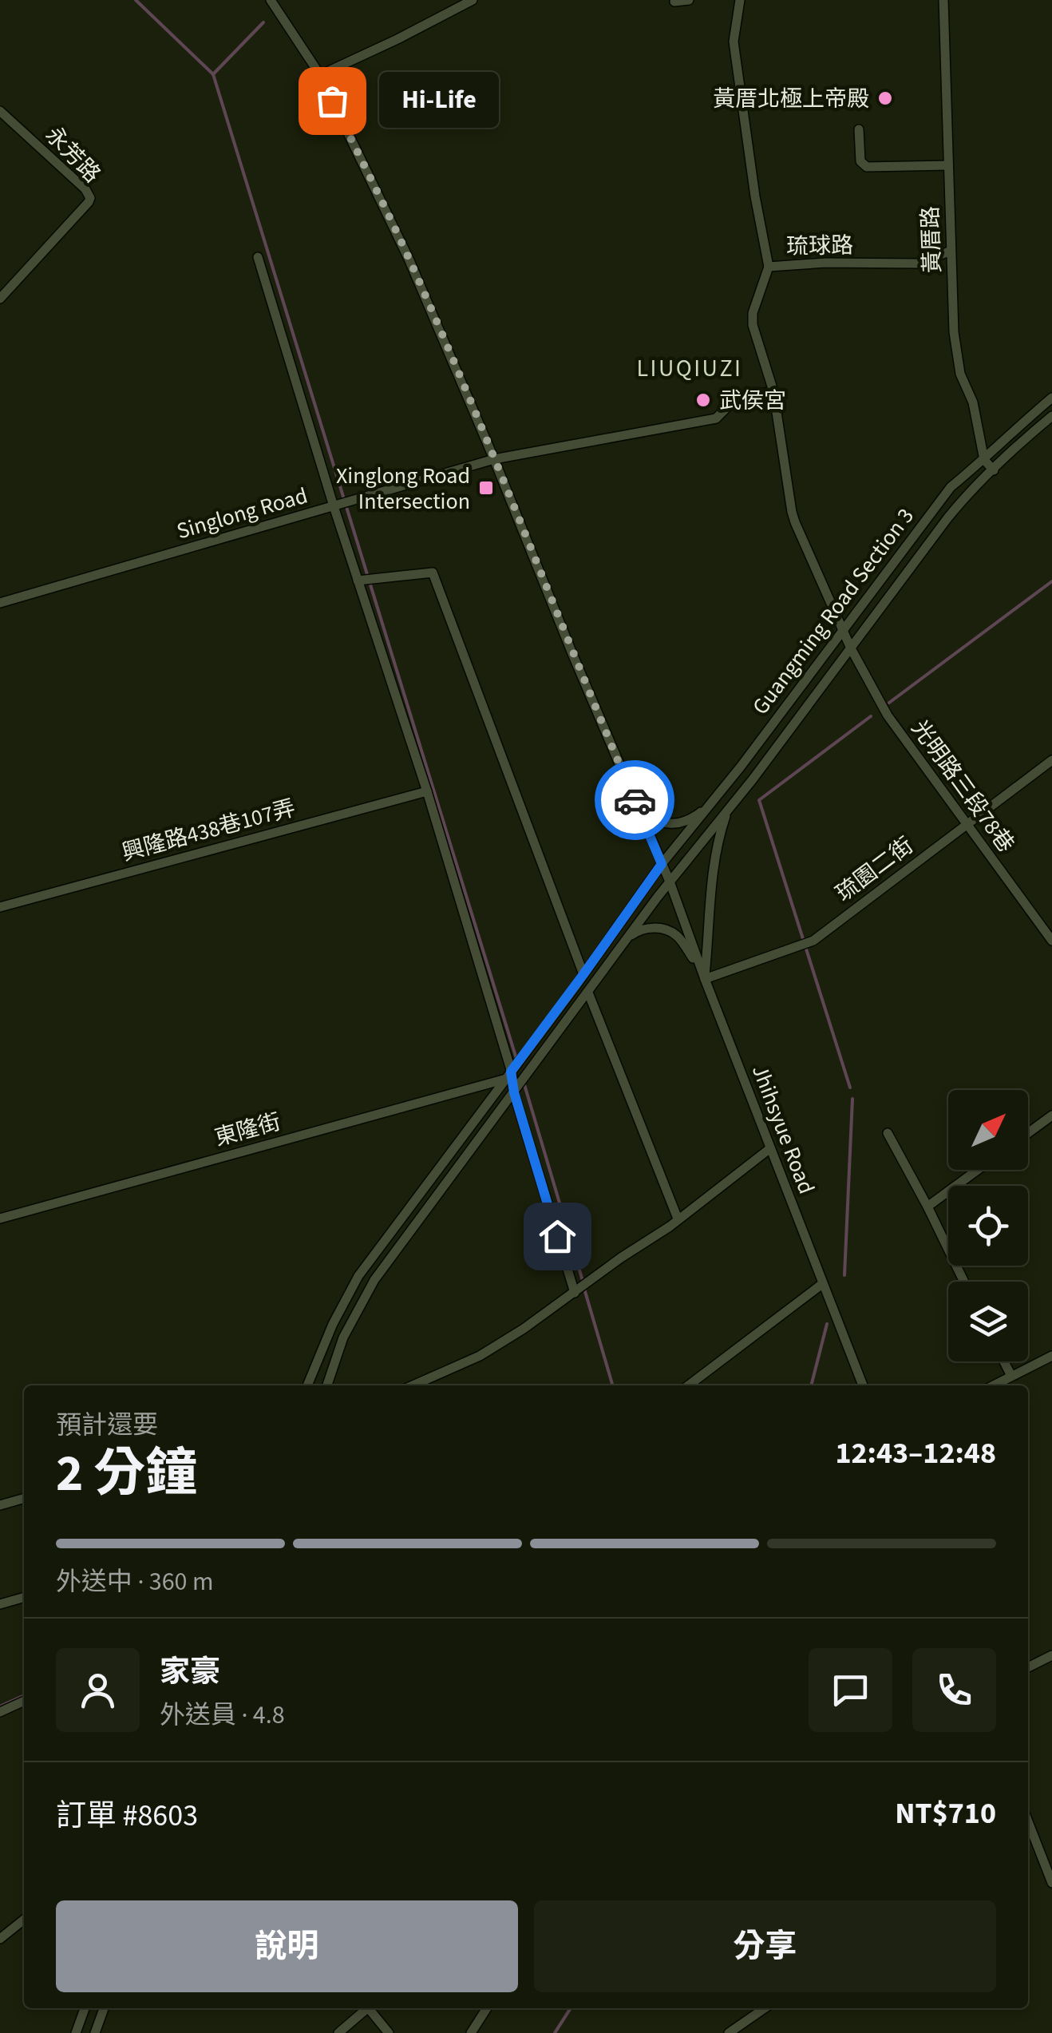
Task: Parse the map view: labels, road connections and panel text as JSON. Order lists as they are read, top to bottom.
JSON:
{
  "streets": {
    "street": [
      "永芳路",
      "黃厝路",
      "琉球路",
      "Singlong Road",
      "Guangming Road Section 3",
      "光明路三段78巷",
      "興隆路438巷107弄",
      "琉園二街",
      "東隆街",
      "Jhihsyue Road"
    ]
  },
  "crossings": [
    ["黃厝路", "琉球路"],
    ["黃厝路", "Guangming Road Section 3"],
    ["琉球路", "Guangming Road Section 3"],
    ["琉球路", "光明路三段78巷"],
    ["Singlong Road", "Jhihsyue Road"],
    ["Guangming Road Section 3", "光明路三段78巷"],
    ["Guangming Road Section 3", "東隆街"],
    ["Guangming Road Section 3", "Jhihsyue Road"],
    ["光明路三段78巷", "琉園二街"],
    ["琉園二街", "Jhihsyue Road"]
  ],
  "districts": ["LIUQIUZI"],
  "places": {
    "other": ["黃厝北極上帝殿", "Hi-Life", "武侯宮"],
    "transit": ["Xinglong Road Intersection"]
  },
  "north": "top right",
  "page": {
    "bubble": "Hi-Life",
    "heading": ["2 分鐘", "預計還要", "12:43–12:48"],
    "panel": [
      "家豪",
      "外送員 · 4.8",
      "訂單 #8603",
      "NT$710"
    ],
    "bar": "外送中 · 360 m",
    "buttons": ["說明", "分享"]
  }
}
